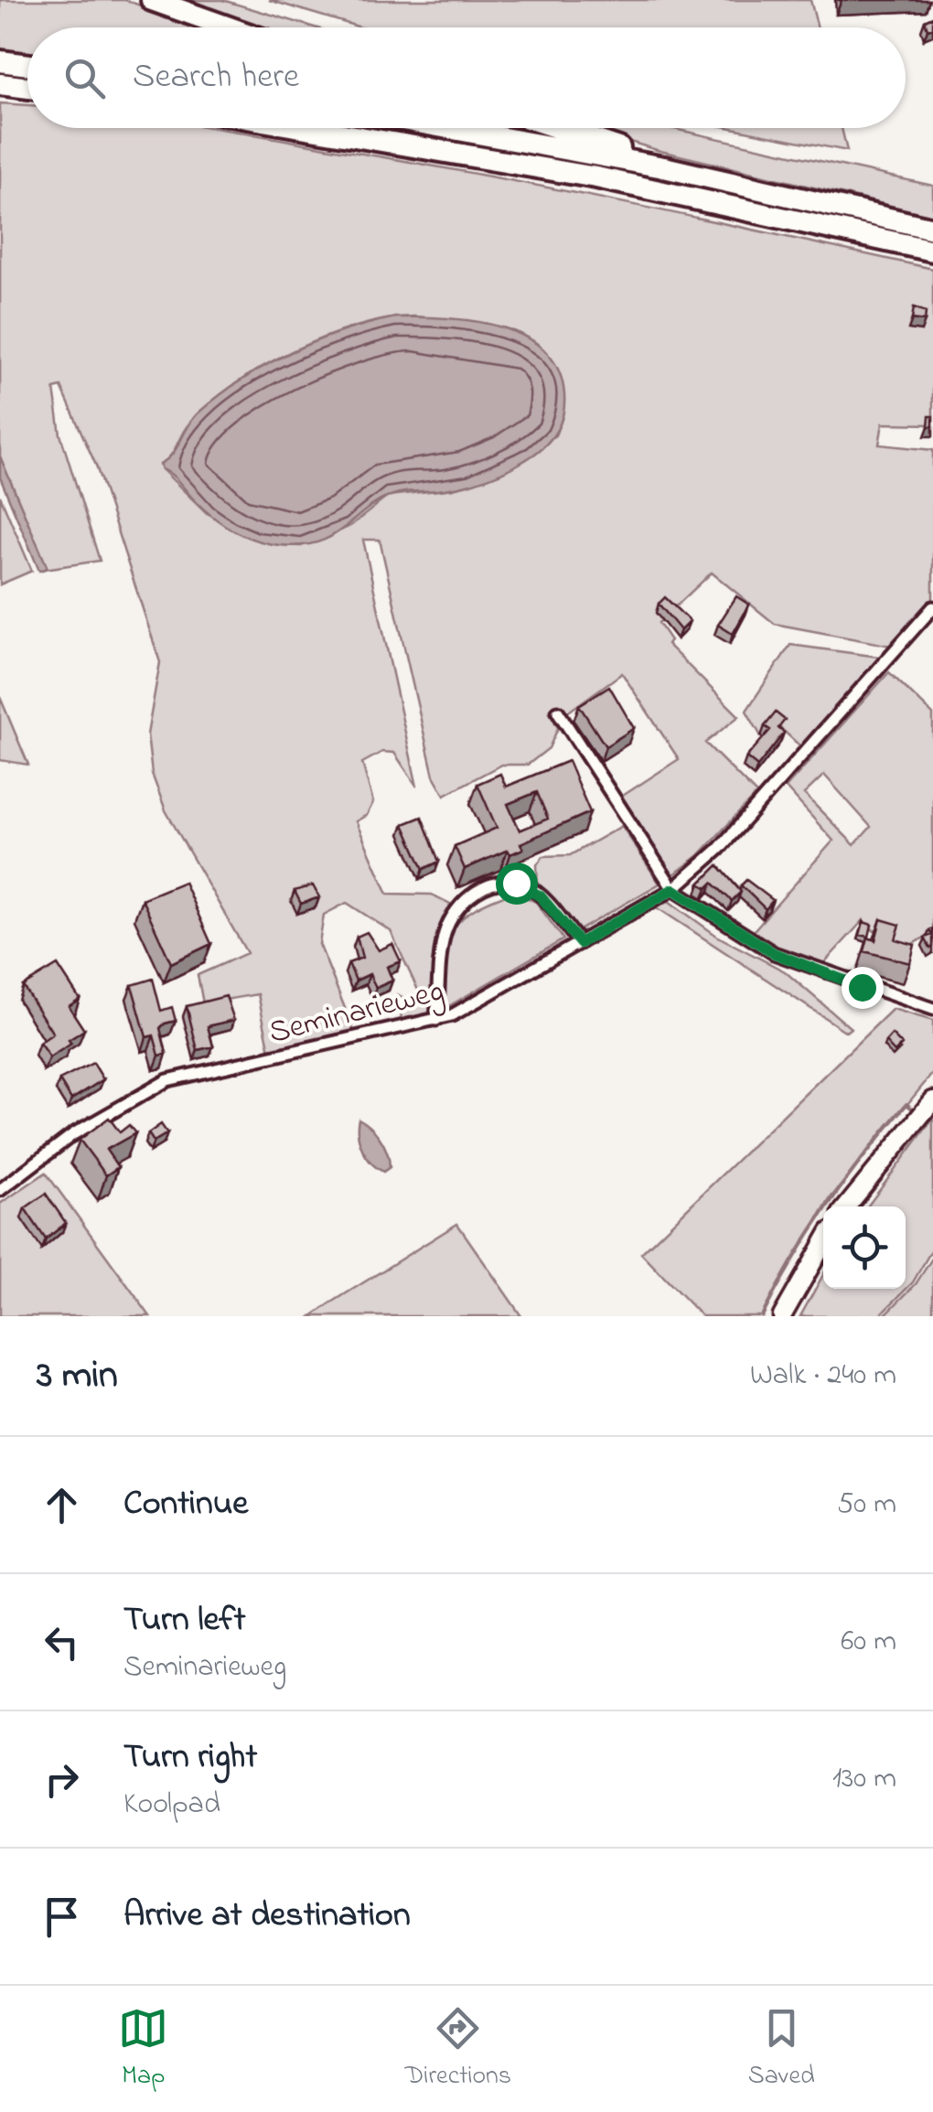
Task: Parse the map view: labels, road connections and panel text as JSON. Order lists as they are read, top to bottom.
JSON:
{
  "streets": {
    "street": ["Seminarieweg"]
  },
  "page": {
    "search": "Search here",
    "heading": ["3 min", "Walk · 240 m"],
    "list": [
      ["Continue", "50 m"],
      ["Turn left", "Seminarieweg", "60 m"],
      ["Turn right", "Koolpad", "130 m"],
      "Arrive at destination"
    ],
    "nav": ["Map", "Directions", "Saved"]
  }
}
